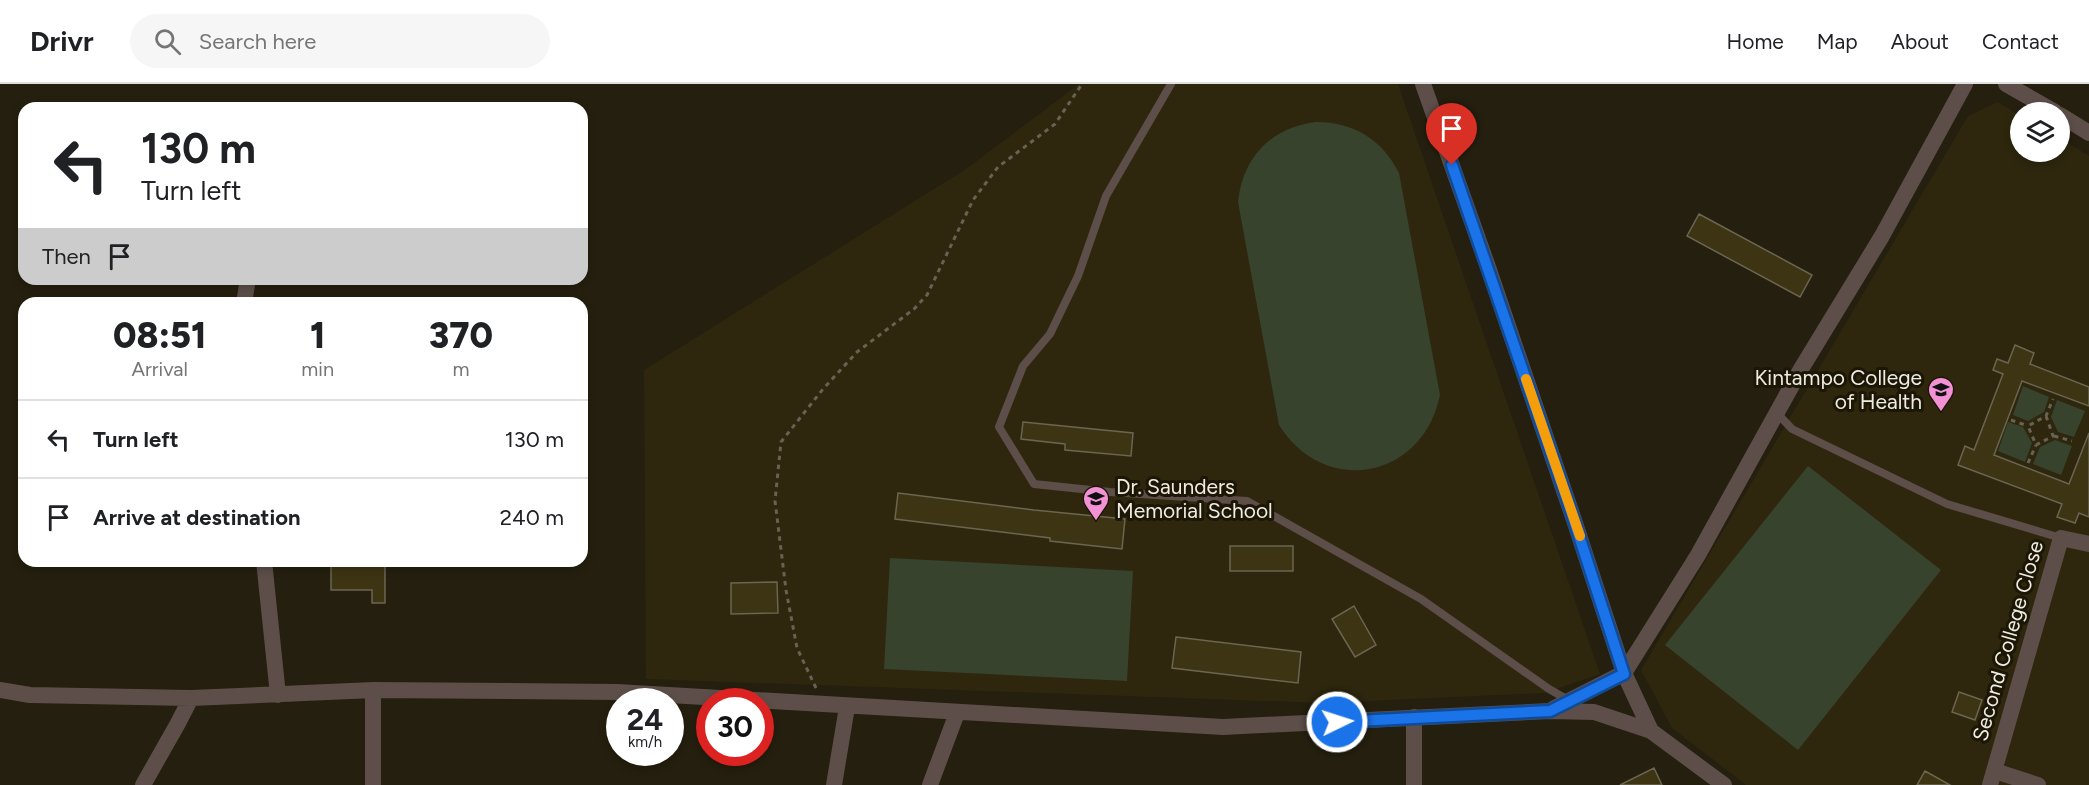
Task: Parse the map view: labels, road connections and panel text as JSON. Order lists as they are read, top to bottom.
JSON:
{
  "streets": {
    "street": ["Second College Close"]
  },
  "places": {
    "school or university": ["Kintampo College of Health", "Dr. Saunders Memorial School"]
  },
  "page": {
    "header": "Drivr",
    "search": "Search here",
    "nav": [
      "Home",
      "Map",
      "About",
      "Contact"
    ],
    "turn": ["130 m", "Turn left"],
    "then": "Then",
    "eta": [
      "08:51",
      "Arrival",
      "1",
      "min",
      "370",
      "m"
    ],
    "list": [
      {
        "name": "Turn left",
        "value": "130 m"
      },
      {
        "name": "Arrive at destination",
        "value": "240 m"
      }
    ],
    "speed": "24 km/h",
    "limit": "30"
  }
}
